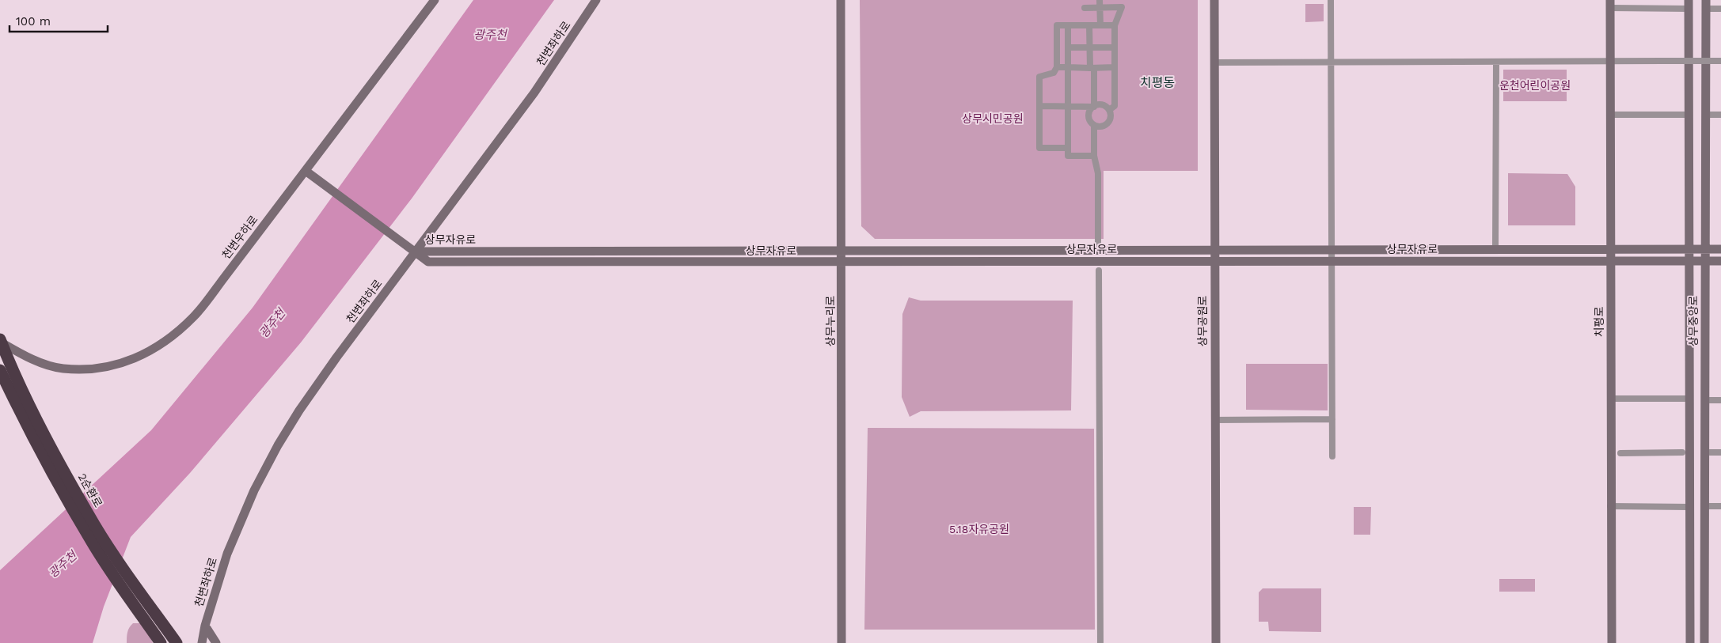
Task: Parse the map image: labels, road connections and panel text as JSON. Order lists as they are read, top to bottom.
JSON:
{
  "streets": {
    "highway": ["2순환로"],
    "street": [
      "천변좌하로",
      "천변우하로",
      "상무자유로",
      "상무누리로",
      "상무공원로",
      "상무중앙로",
      "치평로"
    ]
  },
  "crossings": [
    ["천변좌하로", "상무자유로"],
    ["천변우하로", "2순환로"],
    ["상무자유로", "상무누리로"],
    ["상무자유로", "상무공원로"],
    ["상무자유로", "상무중앙로"],
    ["상무자유로", "치평로"]
  ],
  "districts": ["치평동"],
  "water": ["광주천"],
  "parks": ["운천어린이공원", "상무시민공원", "5.18자유공원"],
  "scale_bar": "100 m"
}
